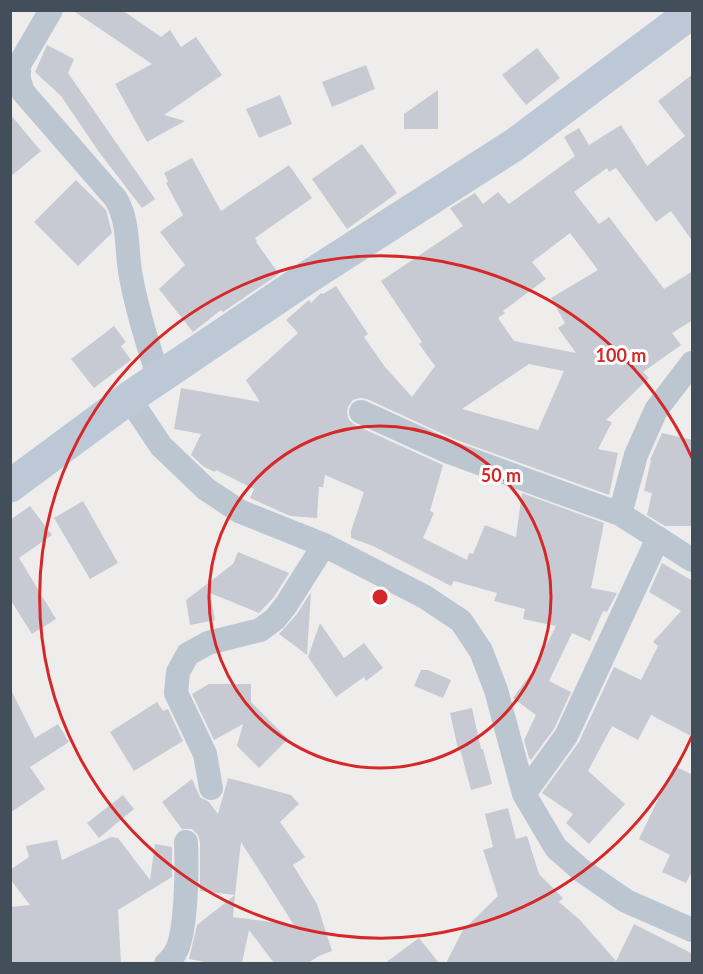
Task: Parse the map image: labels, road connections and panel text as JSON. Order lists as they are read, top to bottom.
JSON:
{
  "rings": ["100 m", "50 m"]
}
